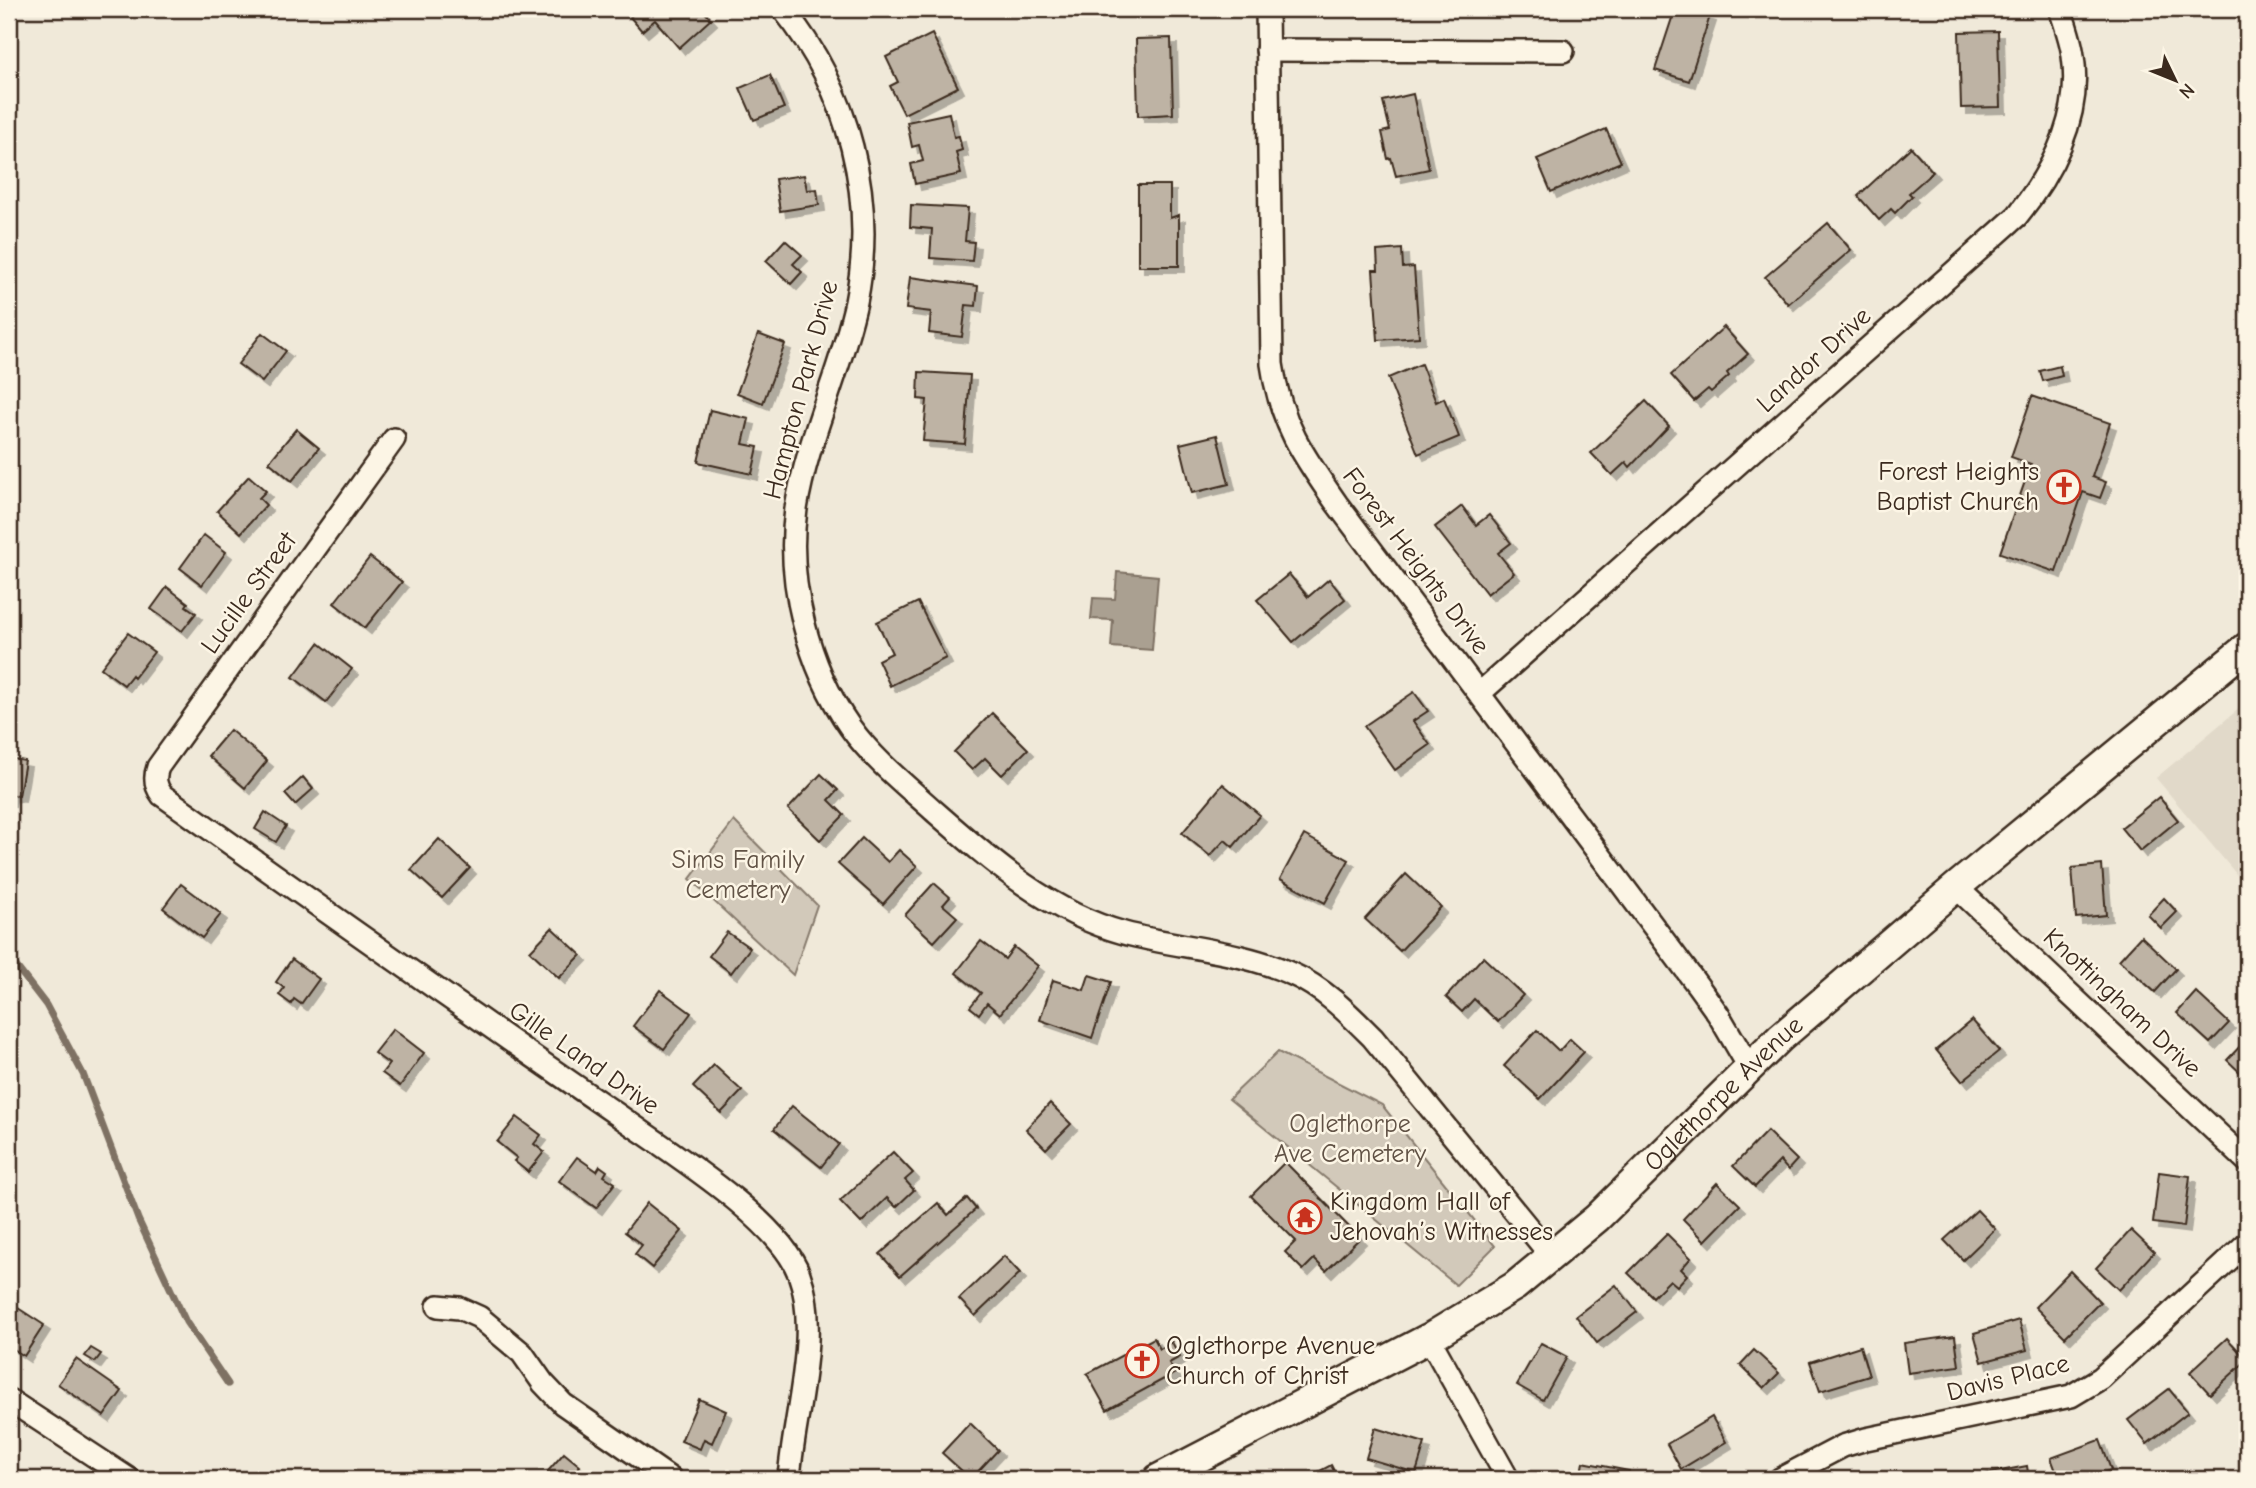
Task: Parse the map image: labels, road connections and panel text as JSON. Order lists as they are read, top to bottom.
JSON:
{
  "streets": {
    "main road": ["Oglethorpe Avenue"],
    "street": [
      "Landor Drive",
      "Hampton Park Drive",
      "Forest Heights Drive",
      "Lucille Street",
      "Knottingham Drive",
      "Gille Land Drive",
      "Davis Place"
    ]
  },
  "crossings": [
    ["Landor Drive", "Forest Heights Drive"],
    ["Hampton Park Drive", "Oglethorpe Avenue"],
    ["Forest Heights Drive", "Oglethorpe Avenue"],
    ["Lucille Street", "Gille Land Drive"],
    ["Knottingham Drive", "Oglethorpe Avenue"]
  ],
  "parks": ["Sims Family Cemetery", "Oglethorpe Ave Cemetery"],
  "places": {
    "church": ["Forest Heights Baptist Church", "Oglethorpe Avenue Church of Christ"],
    "temple": ["Kingdom Hall of Jehovah’s Witnesses"]
  },
  "north": "bottom right"
}
